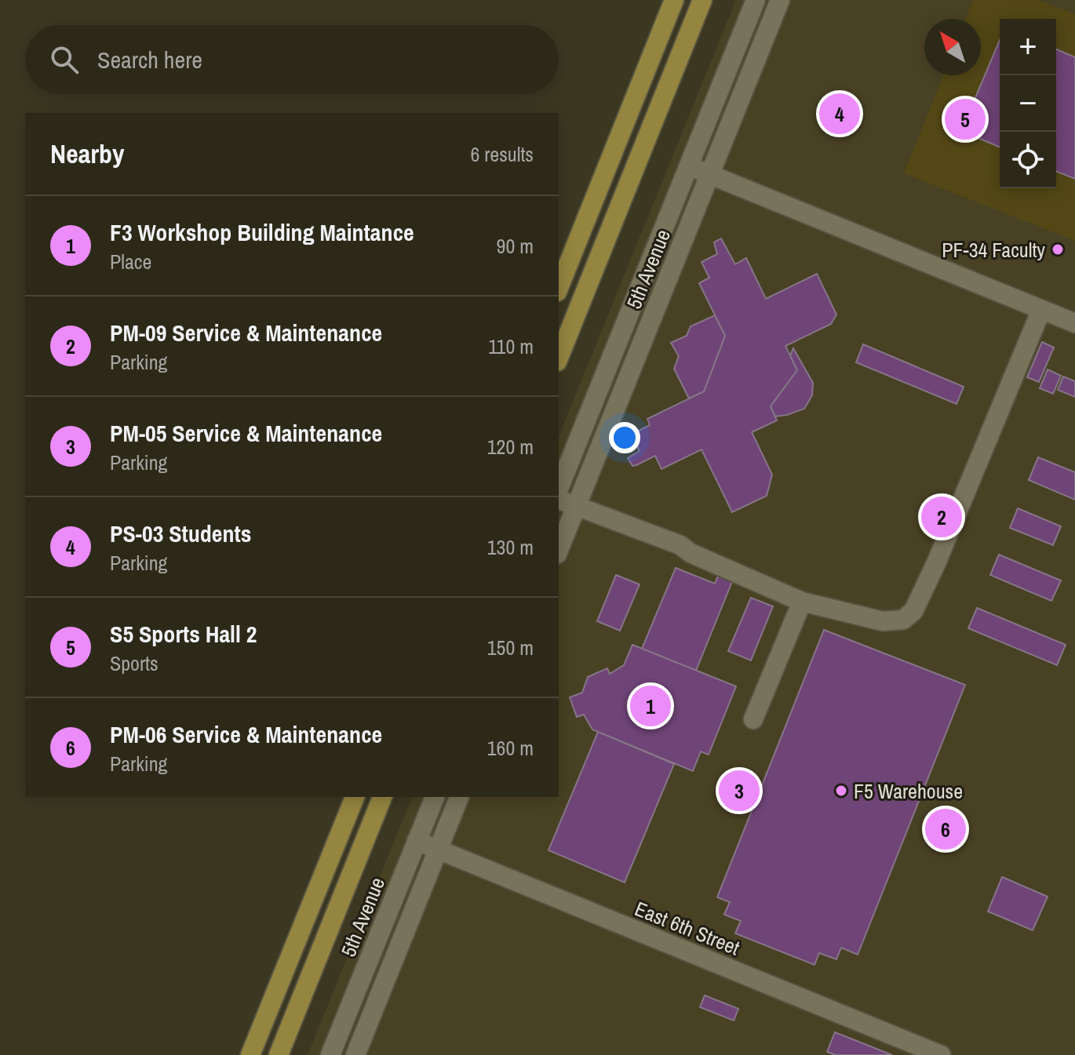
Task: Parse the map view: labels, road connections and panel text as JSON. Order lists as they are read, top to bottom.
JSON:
{
  "streets": {
    "street": ["5th Avenue", "East 6th Street"]
  },
  "crossings": [
    ["5th Avenue", "East 6th Street"]
  ],
  "places": ["PF-34 Faculty", "F5 Warehouse"],
  "north": "top left",
  "page": {
    "map_buttons": ["+", "−"],
    "search": "Search here",
    "pins": [
      "4",
      "5",
      "2",
      "1",
      "3",
      "6"
    ],
    "heading": ["Nearby", "6 results"],
    "list": [
      {
        "mark": "1",
        "name": "F3 Workshop Building Maintance",
        "note": "Place",
        "value": "90 m"
      },
      {
        "mark": "2",
        "name": "PM-09 Service & Maintenance",
        "note": "Parking",
        "value": "110 m"
      },
      {
        "mark": "3",
        "name": "PM-05 Service & Maintenance",
        "note": "Parking",
        "value": "120 m"
      },
      {
        "mark": "4",
        "name": "PS-03 Students",
        "note": "Parking",
        "value": "130 m"
      },
      {
        "mark": "5",
        "name": "S5 Sports Hall 2",
        "note": "Sports",
        "value": "150 m"
      },
      {
        "mark": "6",
        "name": "PM-06 Service & Maintenance",
        "note": "Parking",
        "value": "160 m"
      }
    ]
  }
}
